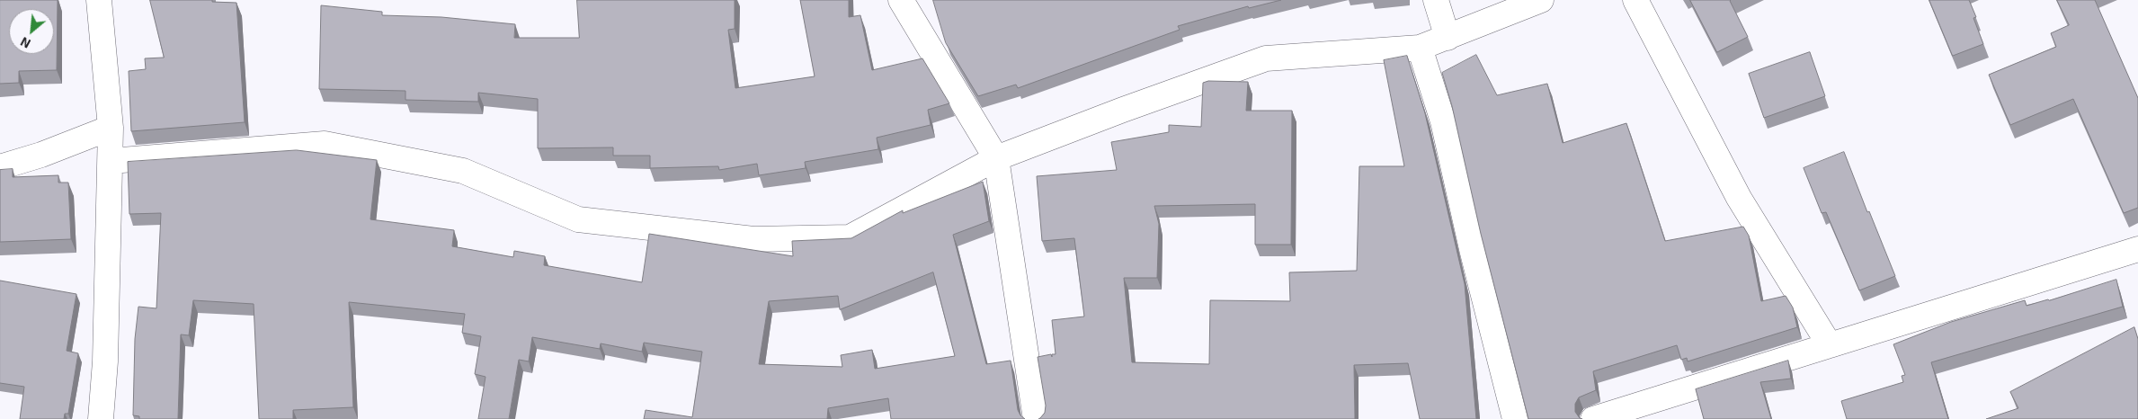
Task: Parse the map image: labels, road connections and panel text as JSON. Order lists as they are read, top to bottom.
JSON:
{
  "north": "bottom left"
}
